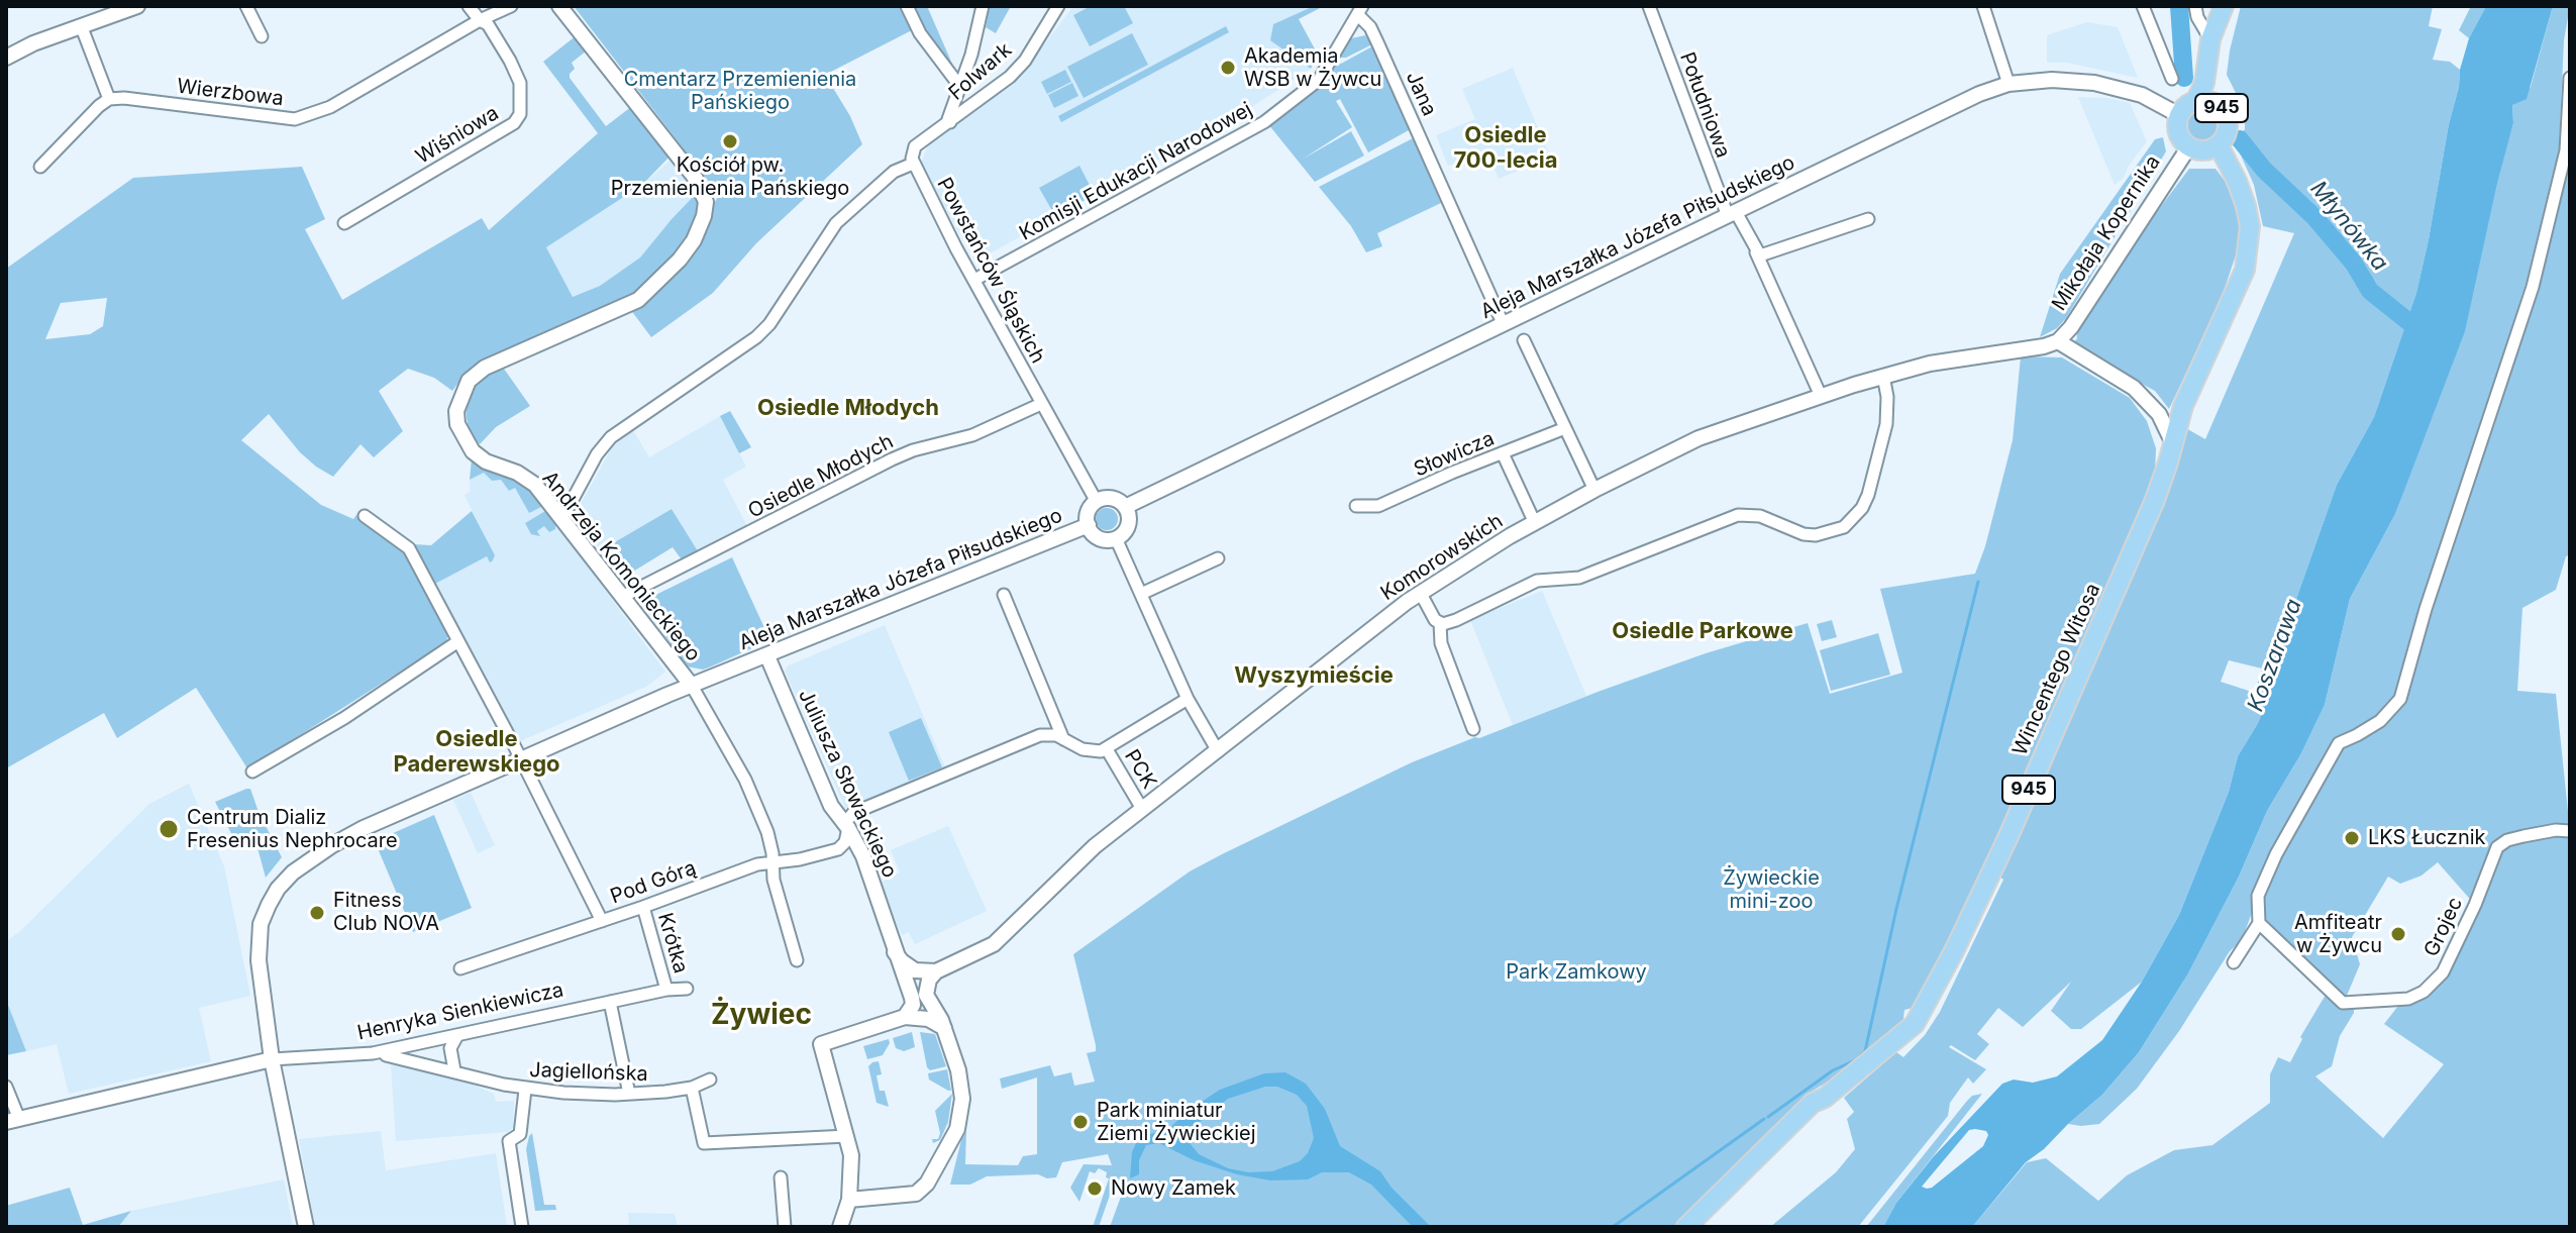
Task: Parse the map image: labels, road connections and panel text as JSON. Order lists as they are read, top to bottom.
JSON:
{
  "streets": {
    "main road": ["945", "Wincentego Witosa"],
    "street": [
      "Folwark",
      "Wierzbowa",
      "Jana",
      "Południowa",
      "Wiśniowa",
      "Komisji Edukacji Narodowej",
      "Mikołaja Kopernika",
      "Aleja Marszałka Józefa Piłsudskiego",
      "Powstańców Śląskich",
      "Słowicza",
      "Osiedle Młodych",
      "Komorowskich",
      "Andrzeja Komonieckiego",
      "PCK",
      "Juliusza Słowackiego",
      "Pod Górą",
      "Grojec",
      "Krótka",
      "Henryka Sienkiewicza",
      "Jagiellońska"
    ]
  },
  "crossings": [
    ["Folwark", "Powstańców Śląskich"],
    ["Wierzbowa", "Wiśniowa"],
    ["Jana", "Komisji Edukacji Narodowej"],
    ["Jana", "Aleja Marszałka Józefa Piłsudskiego"],
    ["Południowa", "Aleja Marszałka Józefa Piłsudskiego"],
    ["Południowa", "Komorowskich"],
    ["945", "Mikołaja Kopernika"],
    ["945", "Aleja Marszałka Józefa Piłsudskiego"],
    ["945", "Wincentego Witosa"],
    ["Komisji Edukacji Narodowej", "Powstańców Śląskich"],
    ["Mikołaja Kopernika", "Aleja Marszałka Józefa Piłsudskiego"],
    ["Mikołaja Kopernika", "Komorowskich"],
    ["Mikołaja Kopernika", "Wincentego Witosa"],
    ["Aleja Marszałka Józefa Piłsudskiego", "Powstańców Śląskich"],
    ["Aleja Marszałka Józefa Piłsudskiego", "Andrzeja Komonieckiego"],
    ["Aleja Marszałka Józefa Piłsudskiego", "Wincentego Witosa"],
    ["Aleja Marszałka Józefa Piłsudskiego", "Juliusza Słowackiego"],
    ["Aleja Marszałka Józefa Piłsudskiego", "Henryka Sienkiewicza"],
    ["Powstańców Śląskich", "Osiedle Młodych"],
    ["Powstańców Śląskich", "Andrzeja Komonieckiego"],
    ["Osiedle Młodych", "Andrzeja Komonieckiego"],
    ["Komorowskich", "PCK"],
    ["Andrzeja Komonieckiego", "Pod Górą"],
    ["Juliusza Słowackiego", "Pod Górą"],
    ["Pod Górą", "Krótka"],
    ["Krótka", "Henryka Sienkiewicza"],
    ["Henryka Sienkiewicza", "Jagiellońska"]
  ],
  "districts": [
    "Osiedle 700-lecia",
    "Osiedle Młodych",
    "Osiedle Parkowe",
    "Wyszymieście",
    "Osiedle Paderewskiego",
    "Żywiec"
  ],
  "water": ["Młynówka", "Koszarawa"],
  "parks": ["Cmentarz Przemienienia Pańskiego", "Żywieckie mini-zoo", "Park Zamkowy"],
  "places": [
    "Akademia WSB w Żywcu",
    "Kościół pw. Przemienienia Pańskiego",
    "Centrum Dializ Fresenius Nephrocare",
    "LKS Łucznik",
    "Fitness Club NOVA",
    "Amfiteatr w Żywcu",
    "Park miniatur Ziemi Żywieckiej",
    "Nowy Zamek"
  ]
}
